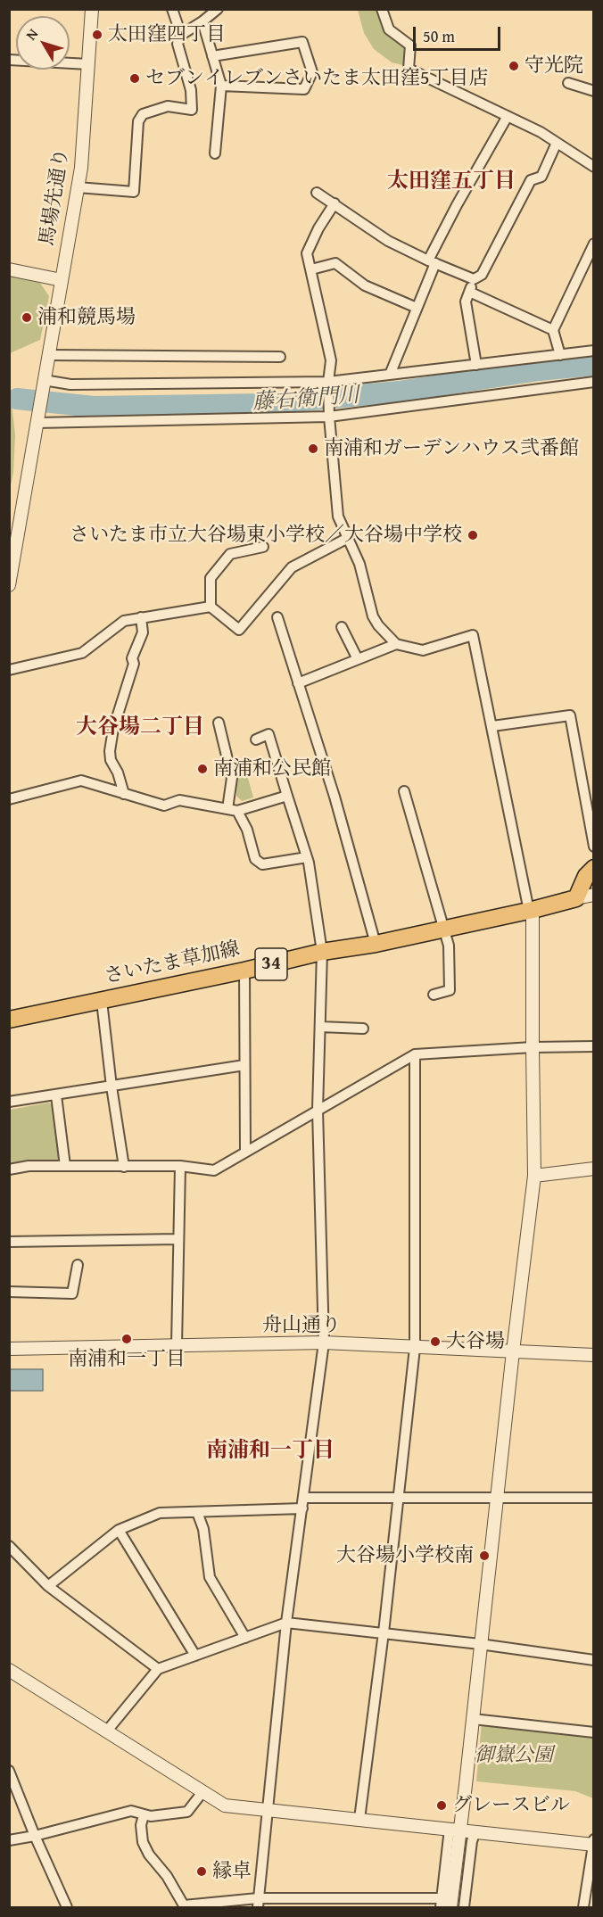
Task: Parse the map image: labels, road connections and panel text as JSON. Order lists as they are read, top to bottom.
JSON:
{
  "streets": {
    "main road": ["さいたま草加線", "34"],
    "street": ["馬場先通り", "舟山通り"]
  },
  "crossings": [
    ["さいたま草加線", "34"]
  ],
  "districts": ["太田窪五丁目", "大谷場二丁目", "南浦和一丁目"],
  "water": ["藤右衛門川"],
  "parks": ["御嶽公園"],
  "places": [
    "太田窪四丁目",
    "守光院",
    "セブンイレブンさいたま太田窪5丁目店",
    "浦和競馬場",
    "南浦和ガーデンハウス弐番館",
    "さいたま市立大谷場東小学校／大谷場中学校",
    "南浦和公民館",
    "南浦和一丁目",
    "大谷場",
    "大谷場小学校南",
    "グレースビル",
    "縁卓"
  ],
  "scale_bar": "50 m",
  "north": "top left"
}
